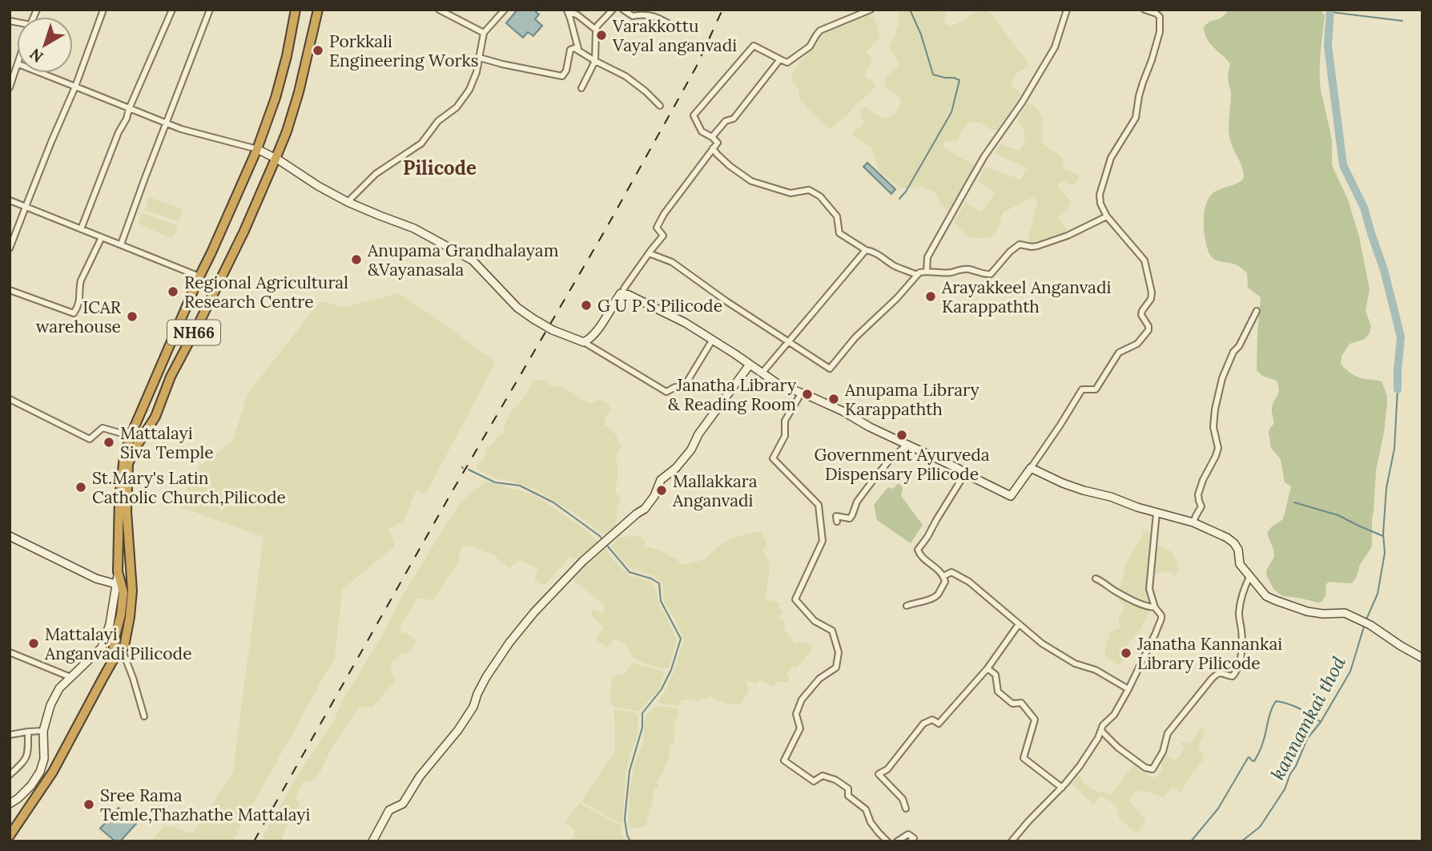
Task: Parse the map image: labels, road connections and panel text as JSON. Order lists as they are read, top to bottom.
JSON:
{
  "streets": {
    "highway": ["NH66"]
  },
  "districts": ["Pilicode"],
  "water": ["kannamkai thod"],
  "places": [
    "Varakkottu Vayal anganvadi",
    "Porkkali Engineering Works",
    "Anupama Grandhalayam &Vayanasala",
    "Regional Agricultural Research Centre",
    "Arayakkeel Anganvadi Karappathth",
    "G U P S Pilicode",
    "ICAR warehouse",
    "Janatha Library & Reading Room",
    "Anupama Library Karappathth",
    "Government Ayurveda Dispensary Pilicode",
    "Mattalayi Siva Temple",
    "St.Mary's Latin Catholic Church,Pilicode",
    "Mallakkara Anganvadi",
    "Mattalayi Anganvadi Pilicode",
    "Janatha Kannankai Library Pilicode",
    "Sree Rama Temle,Thazhathe Mattalayi"
  ],
  "north": "bottom left"
}
